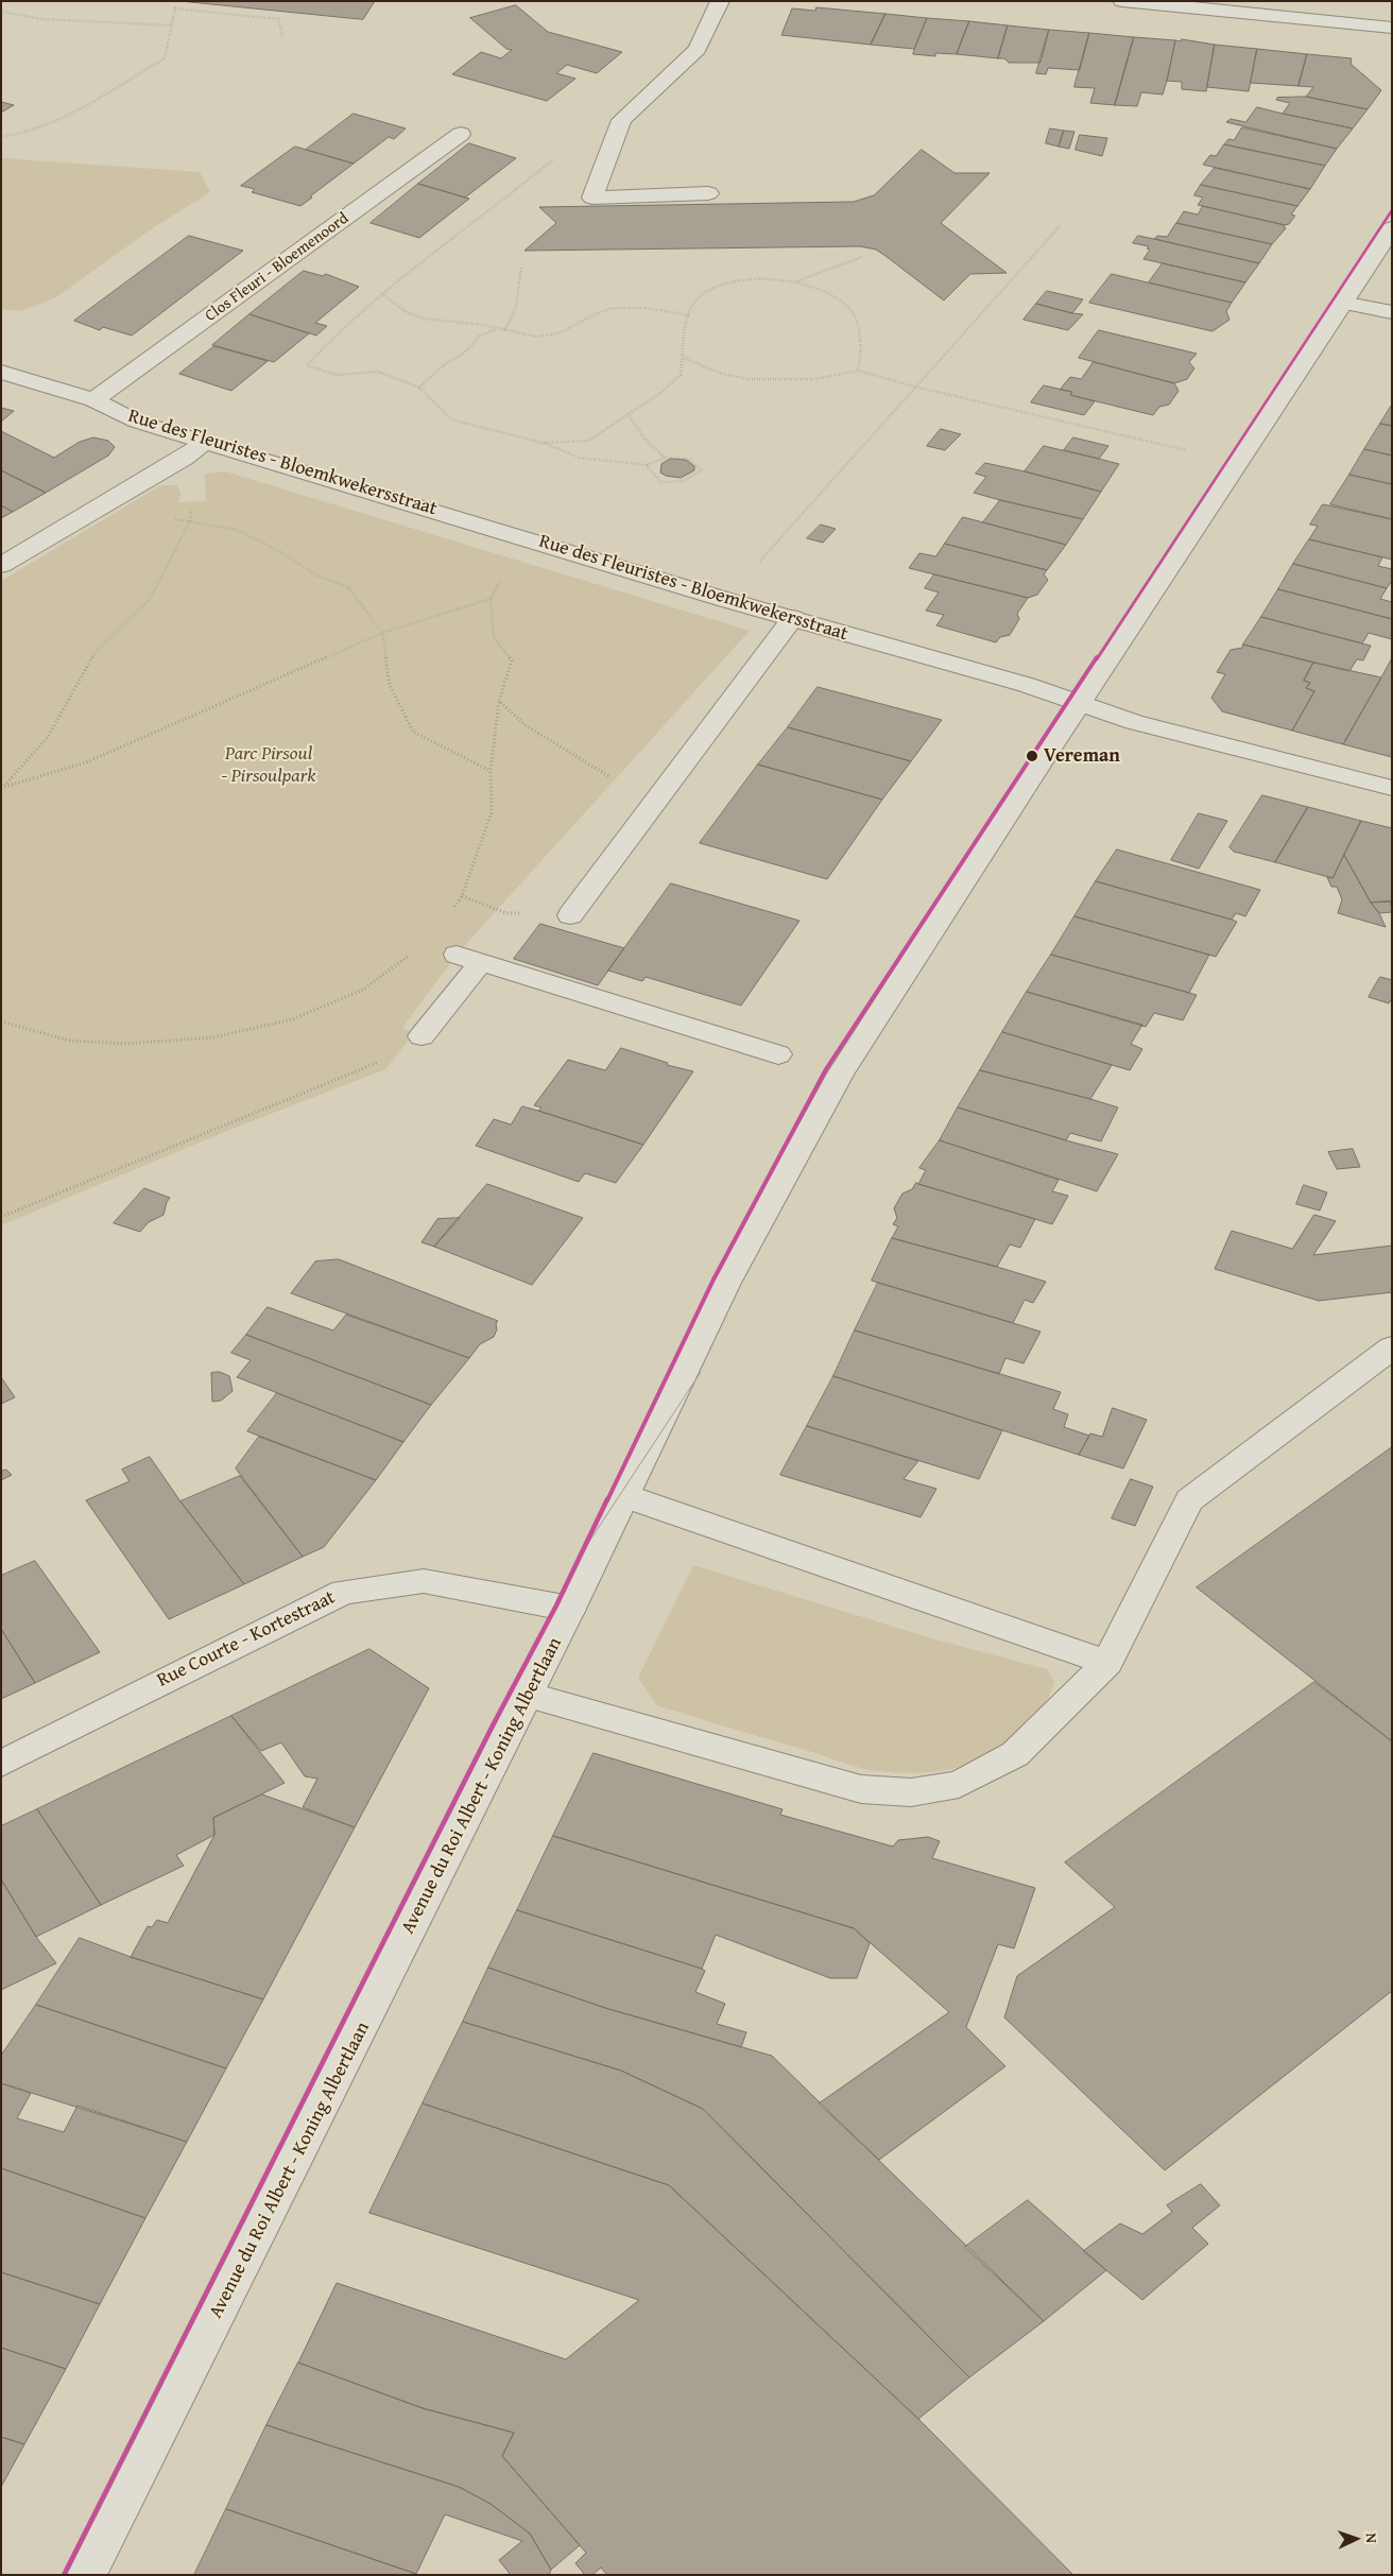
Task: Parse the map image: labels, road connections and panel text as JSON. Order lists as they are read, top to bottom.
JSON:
{
  "streets": {
    "street": [
      "Clos Fleuri - Bloemenoord",
      "Rue des Fleuristes - Bloemkwekersstraat",
      "Rue Courte - Kortestraat",
      "Avenue du Roi Albert - Koning Albertlaan"
    ]
  },
  "crossings": [
    ["Clos Fleuri - Bloemenoord", "Rue des Fleuristes - Bloemkwekersstraat"],
    ["Rue des Fleuristes - Bloemkwekersstraat", "Avenue du Roi Albert - Koning Albertlaan"],
    ["Rue Courte - Kortestraat", "Avenue du Roi Albert - Koning Albertlaan"]
  ],
  "parks": ["Parc Pirsoul - Pirsoulpark"],
  "places": ["Vereman"],
  "north": "right"
}
